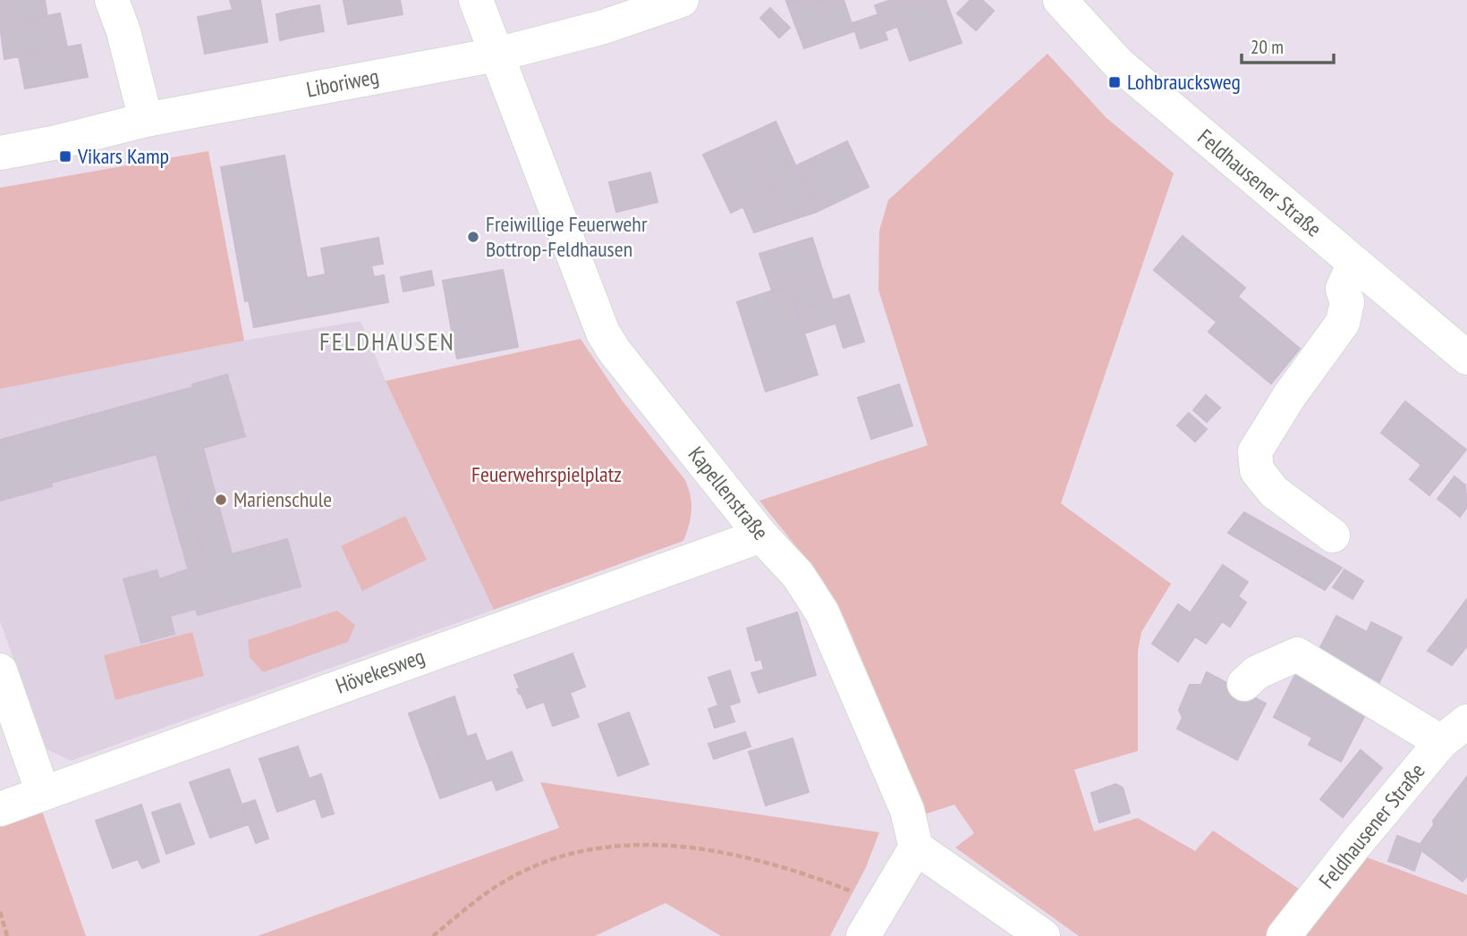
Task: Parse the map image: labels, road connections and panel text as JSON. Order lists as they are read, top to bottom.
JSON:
{
  "streets": {
    "street": [
      "Liboriweg",
      "Feldhausener Straße",
      "Kapellenstraße",
      "Hövekesweg"
    ]
  },
  "crossings": [
    ["Liboriweg", "Kapellenstraße"],
    ["Kapellenstraße", "Hövekesweg"]
  ],
  "districts": ["FELDHAUSEN"],
  "parks": ["Feuerwehrspielplatz"],
  "places": {
    "transit": ["Lohbraucksweg", "Vikars Kamp"],
    "other": ["Freiwillige Feuerwehr Bottrop-Feldhausen", "Marienschule"]
  },
  "scale_bar": "20 m"
}
